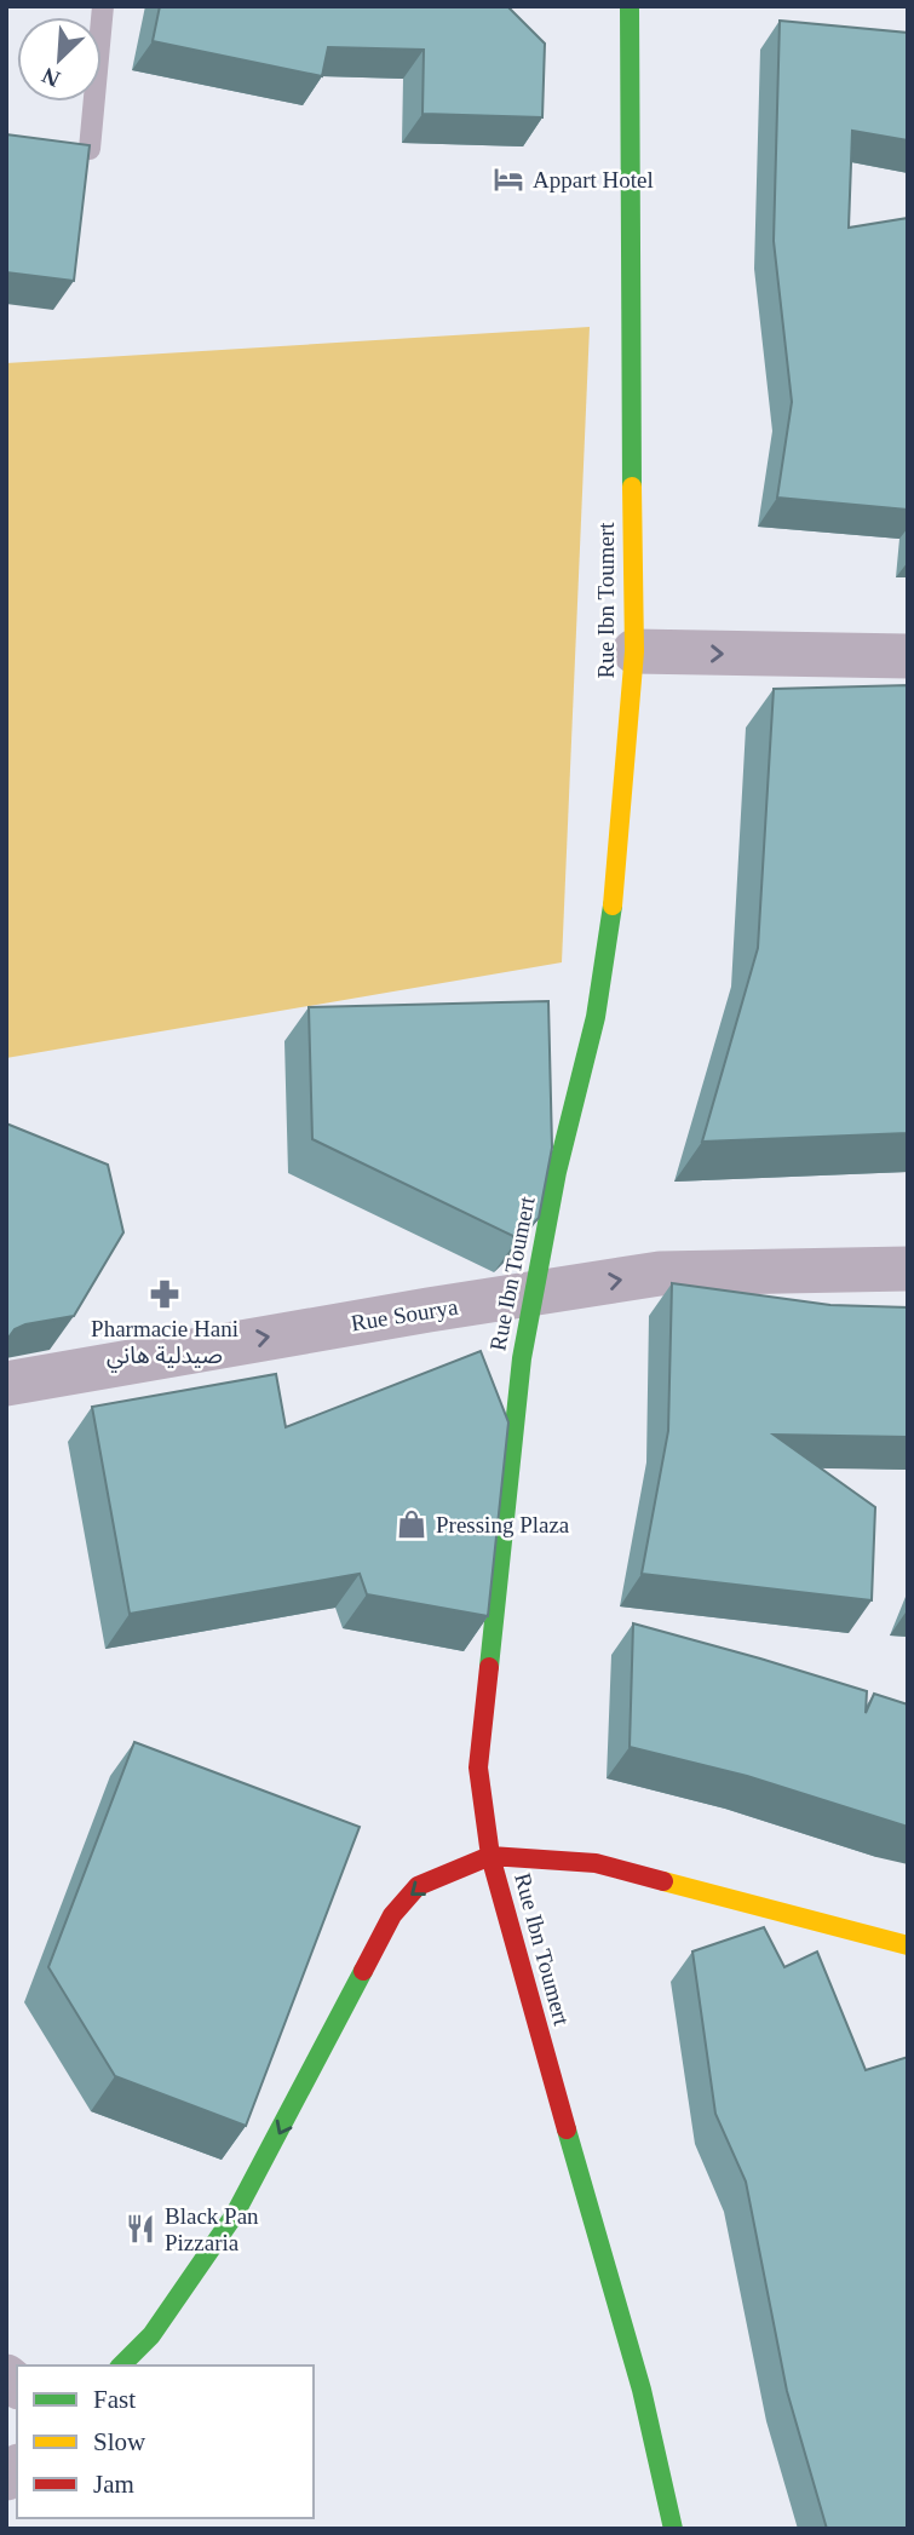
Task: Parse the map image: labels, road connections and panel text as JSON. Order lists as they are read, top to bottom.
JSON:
{
  "streets": {
    "street": ["Rue Ibn Toumert", "Rue Sourya"]
  },
  "crossings": [
    ["Rue Ibn Toumert", "Rue Sourya"]
  ],
  "one_way": ["Rue Sourya"],
  "places": {
    "hotel": ["Appart Hotel"],
    "pharmacy": ["Pharmacie Hani صيدلية هاني"],
    "shop": ["Pressing Plaza"],
    "restaurant": ["Black Pan Pizzaria"]
  },
  "legend": ["Fast", "Slow", "Jam"],
  "north": "bottom left"
}
